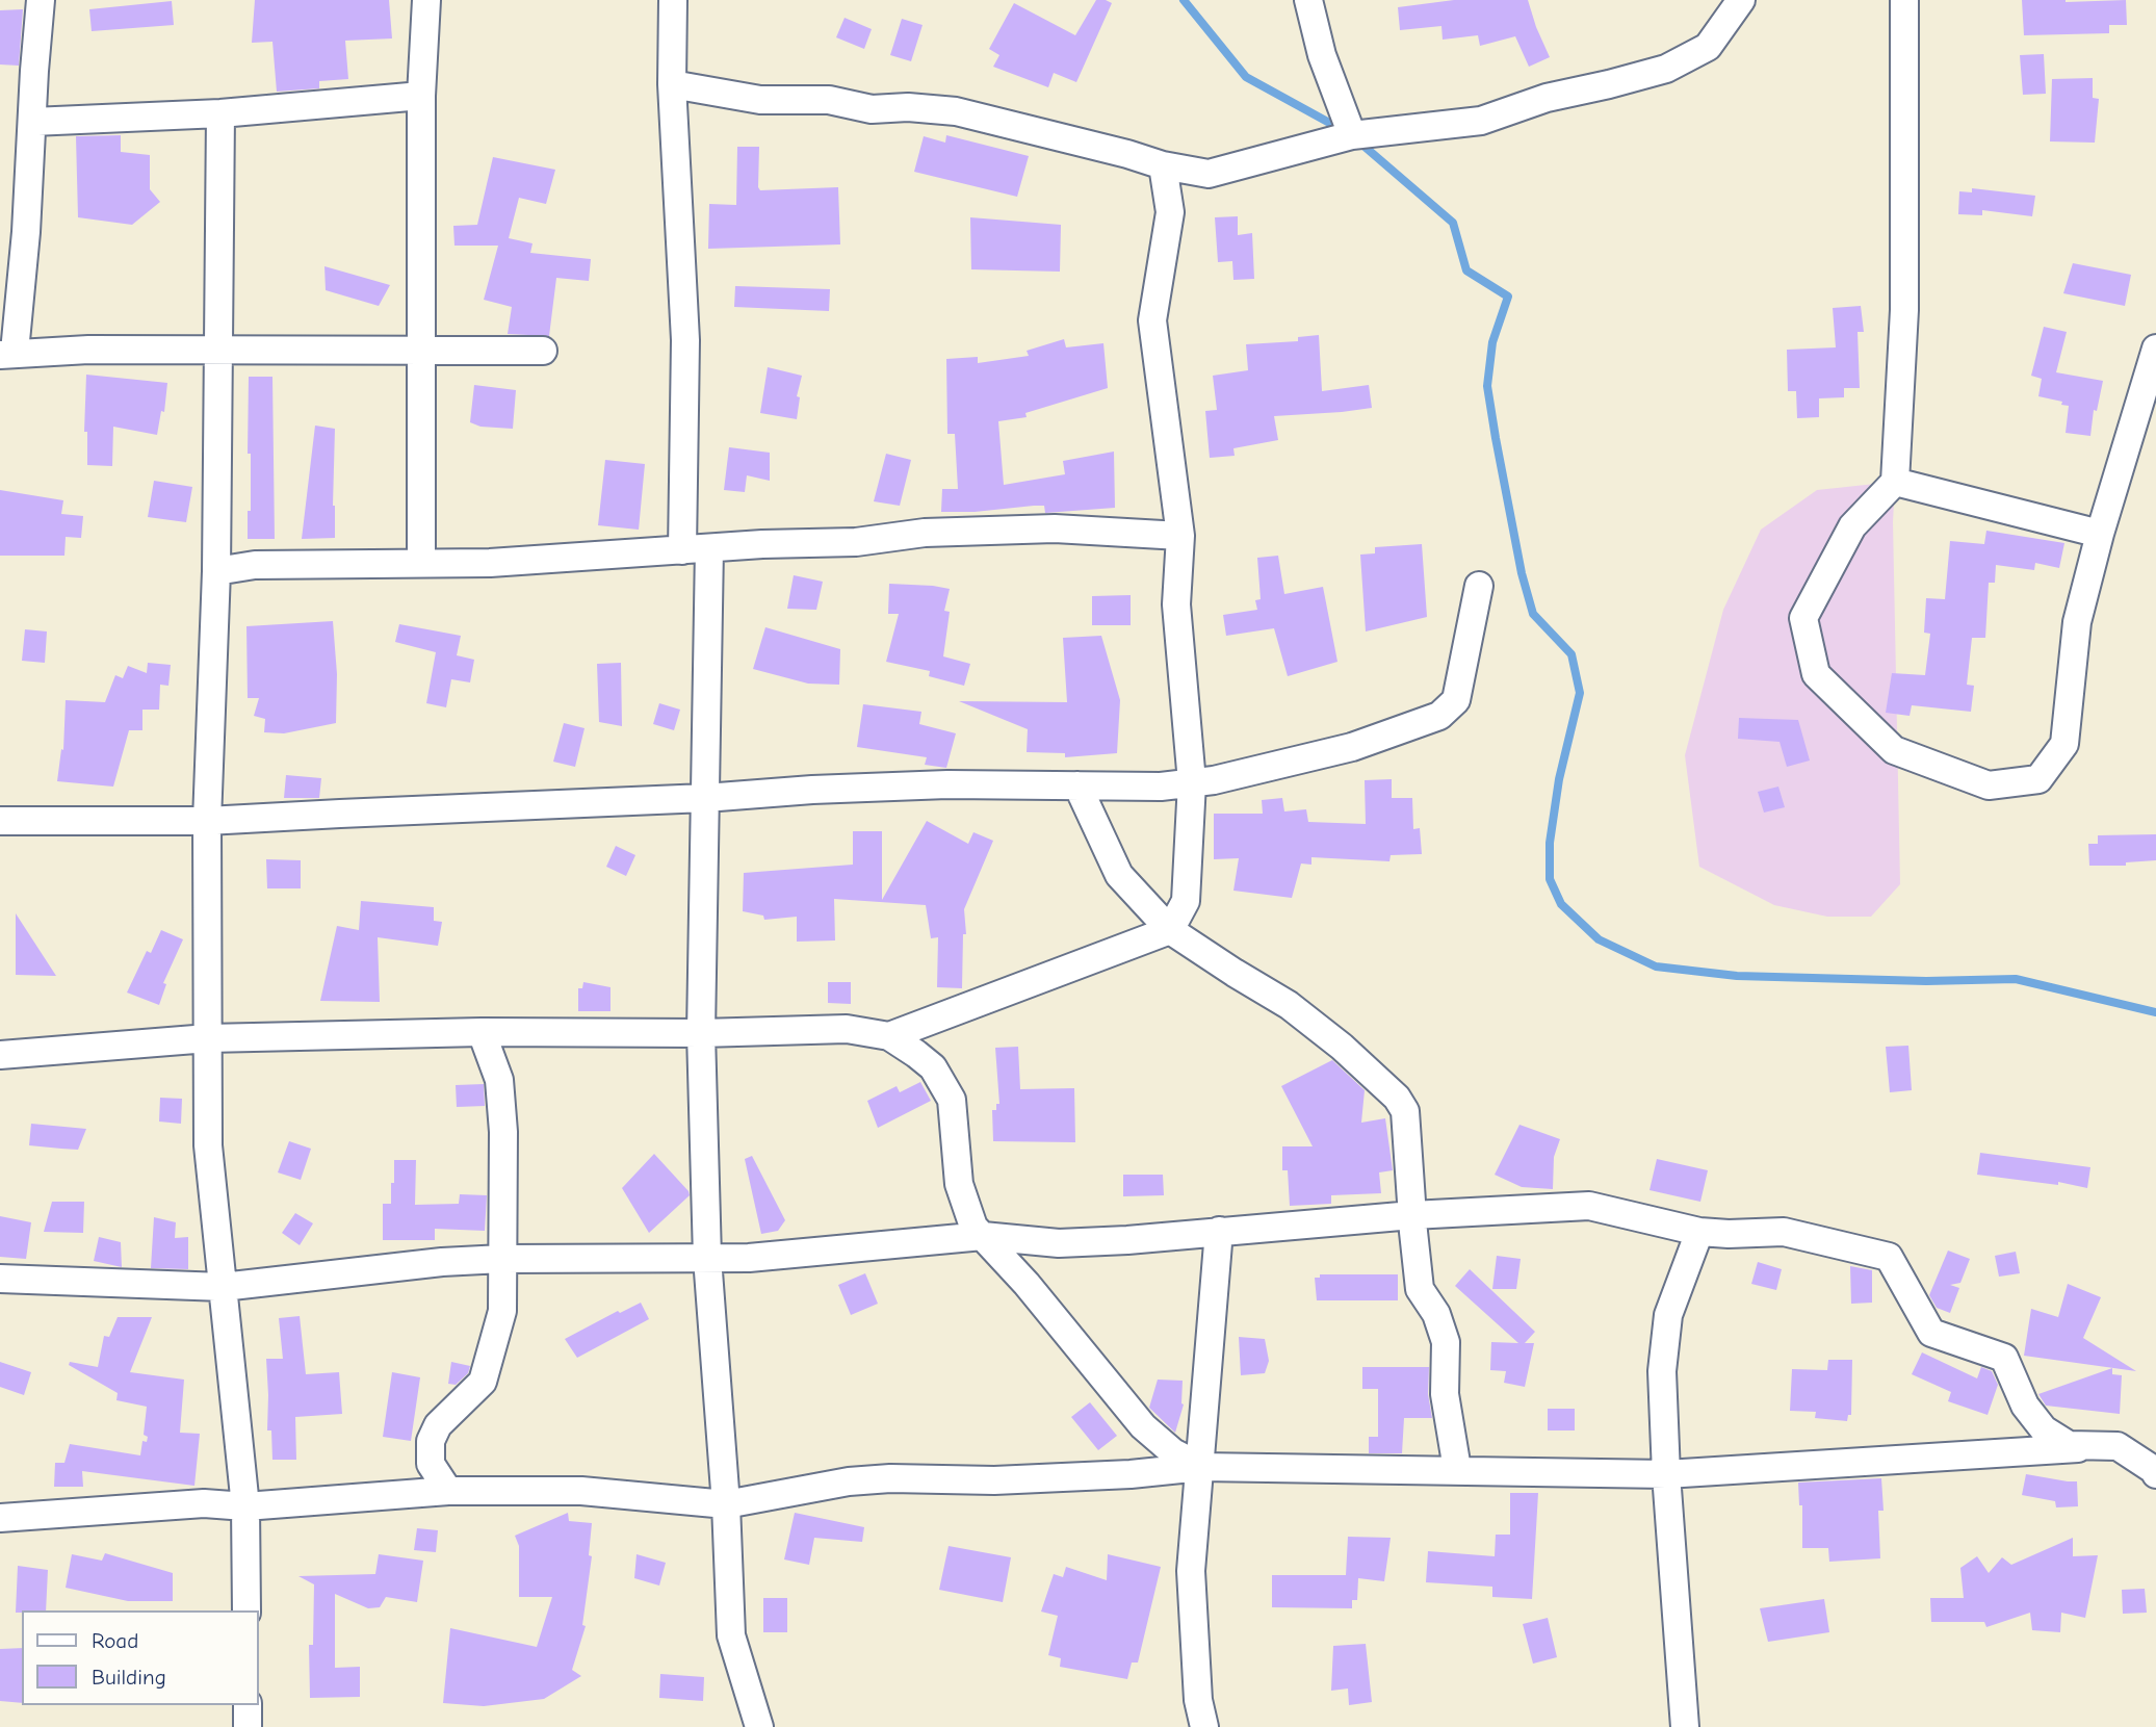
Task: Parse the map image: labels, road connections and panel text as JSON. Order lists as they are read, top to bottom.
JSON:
{
  "legend": ["Road", "Building"]
}
